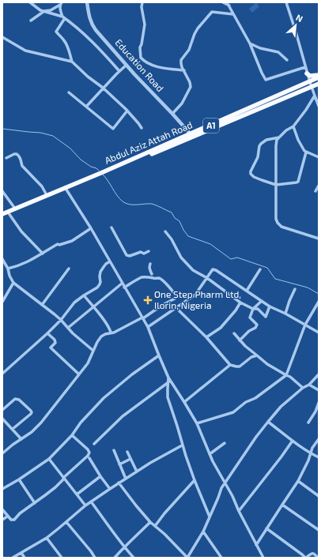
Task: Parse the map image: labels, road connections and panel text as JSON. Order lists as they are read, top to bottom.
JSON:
{
  "streets": {
    "highway": ["A1", "Abdul Aziz Attah Road"],
    "street": ["Education Road"]
  },
  "crossings": [
    ["Education Road", "Abdul Aziz Attah Road"]
  ],
  "places": {
    "health": ["One Step Pharm Ltd, Ilorin, Nigeria"]
  },
  "north": "top right"
}
